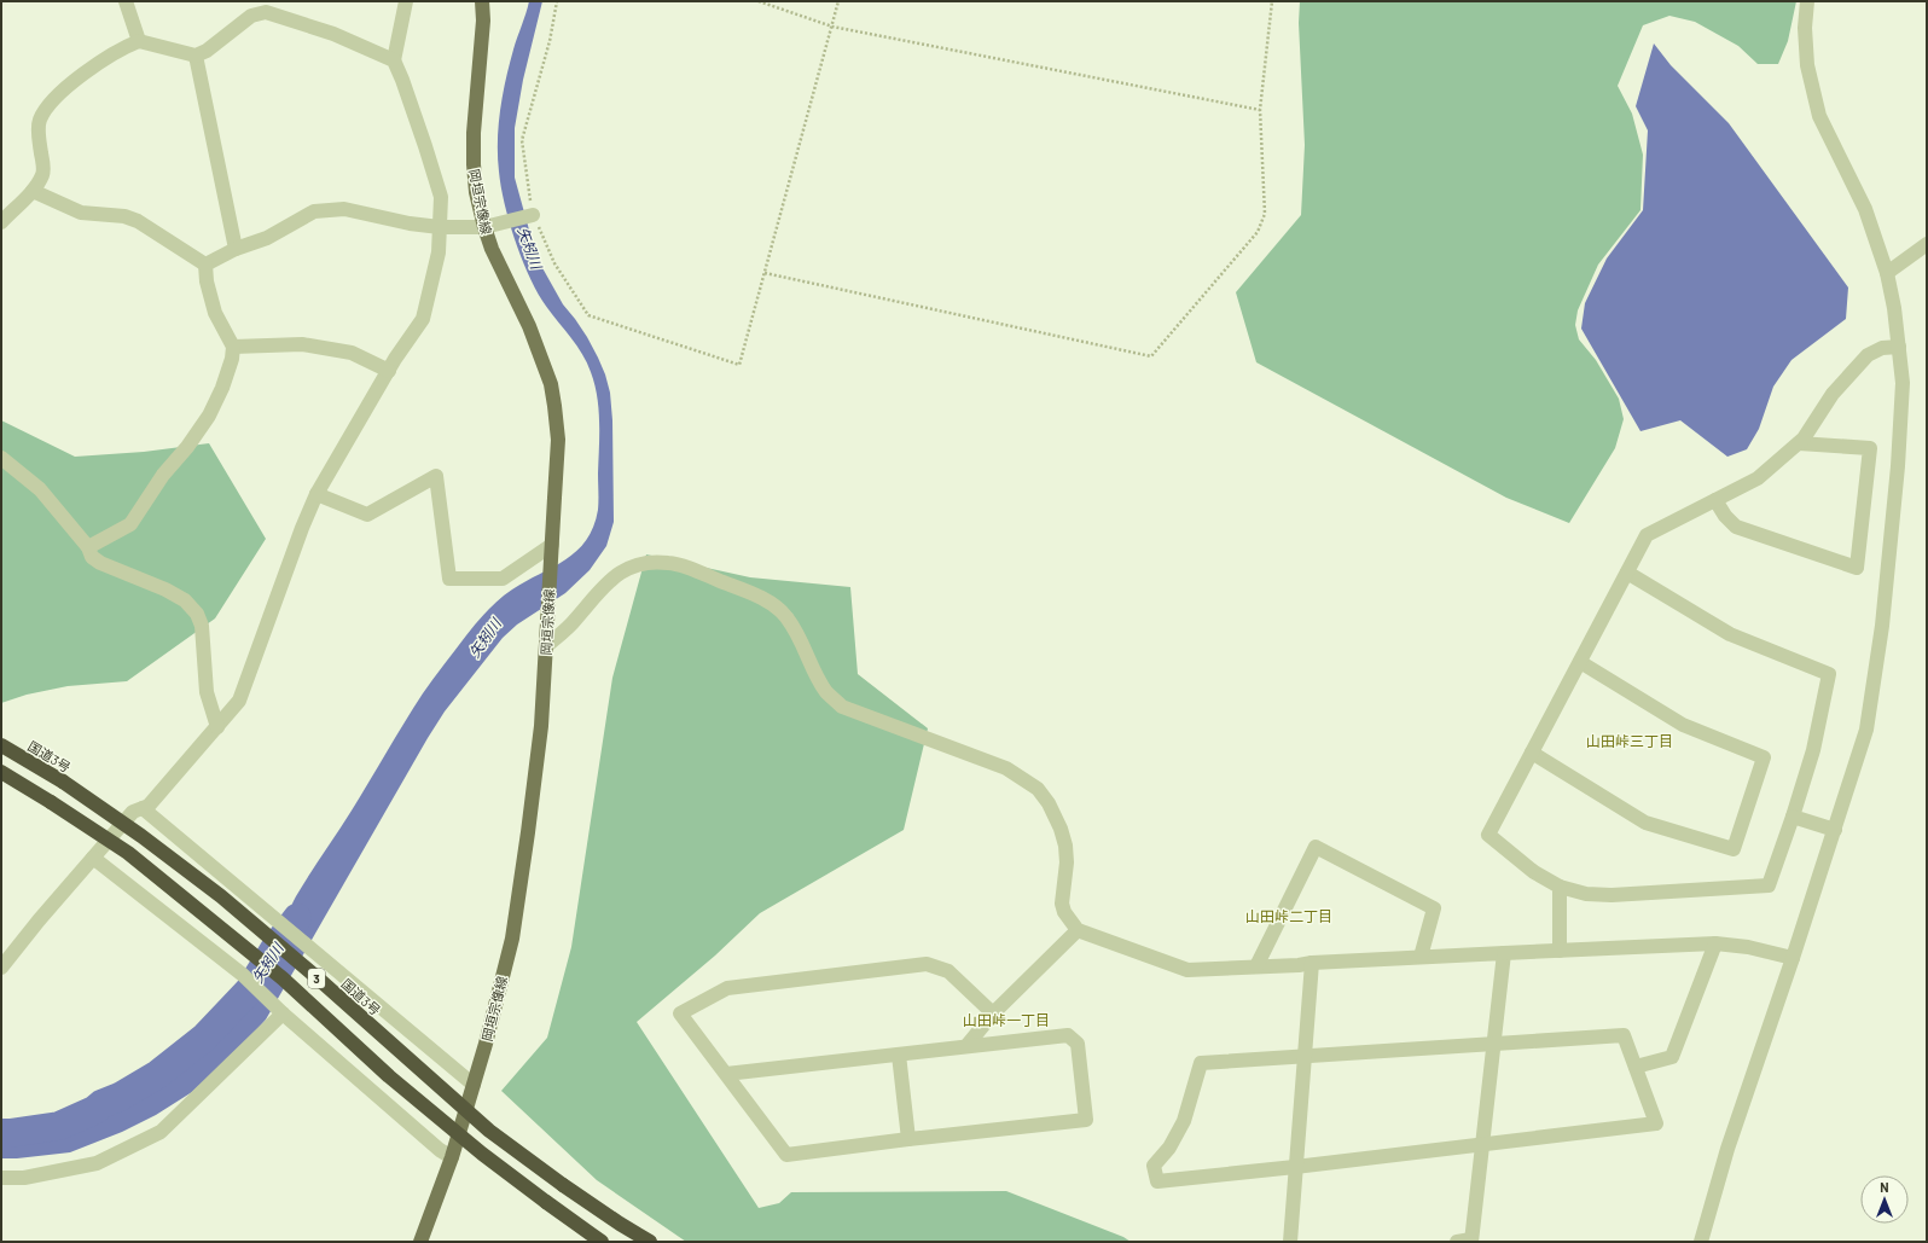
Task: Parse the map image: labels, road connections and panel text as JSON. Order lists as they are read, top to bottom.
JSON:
{
  "streets": {
    "highway": ["国道3号", "3"],
    "main road": ["岡垣宗像線"]
  },
  "districts": ["山田峠三丁目", "山田峠二丁目", "山田峠一丁目"],
  "water": ["矢矧川"],
  "north": "top"
}
